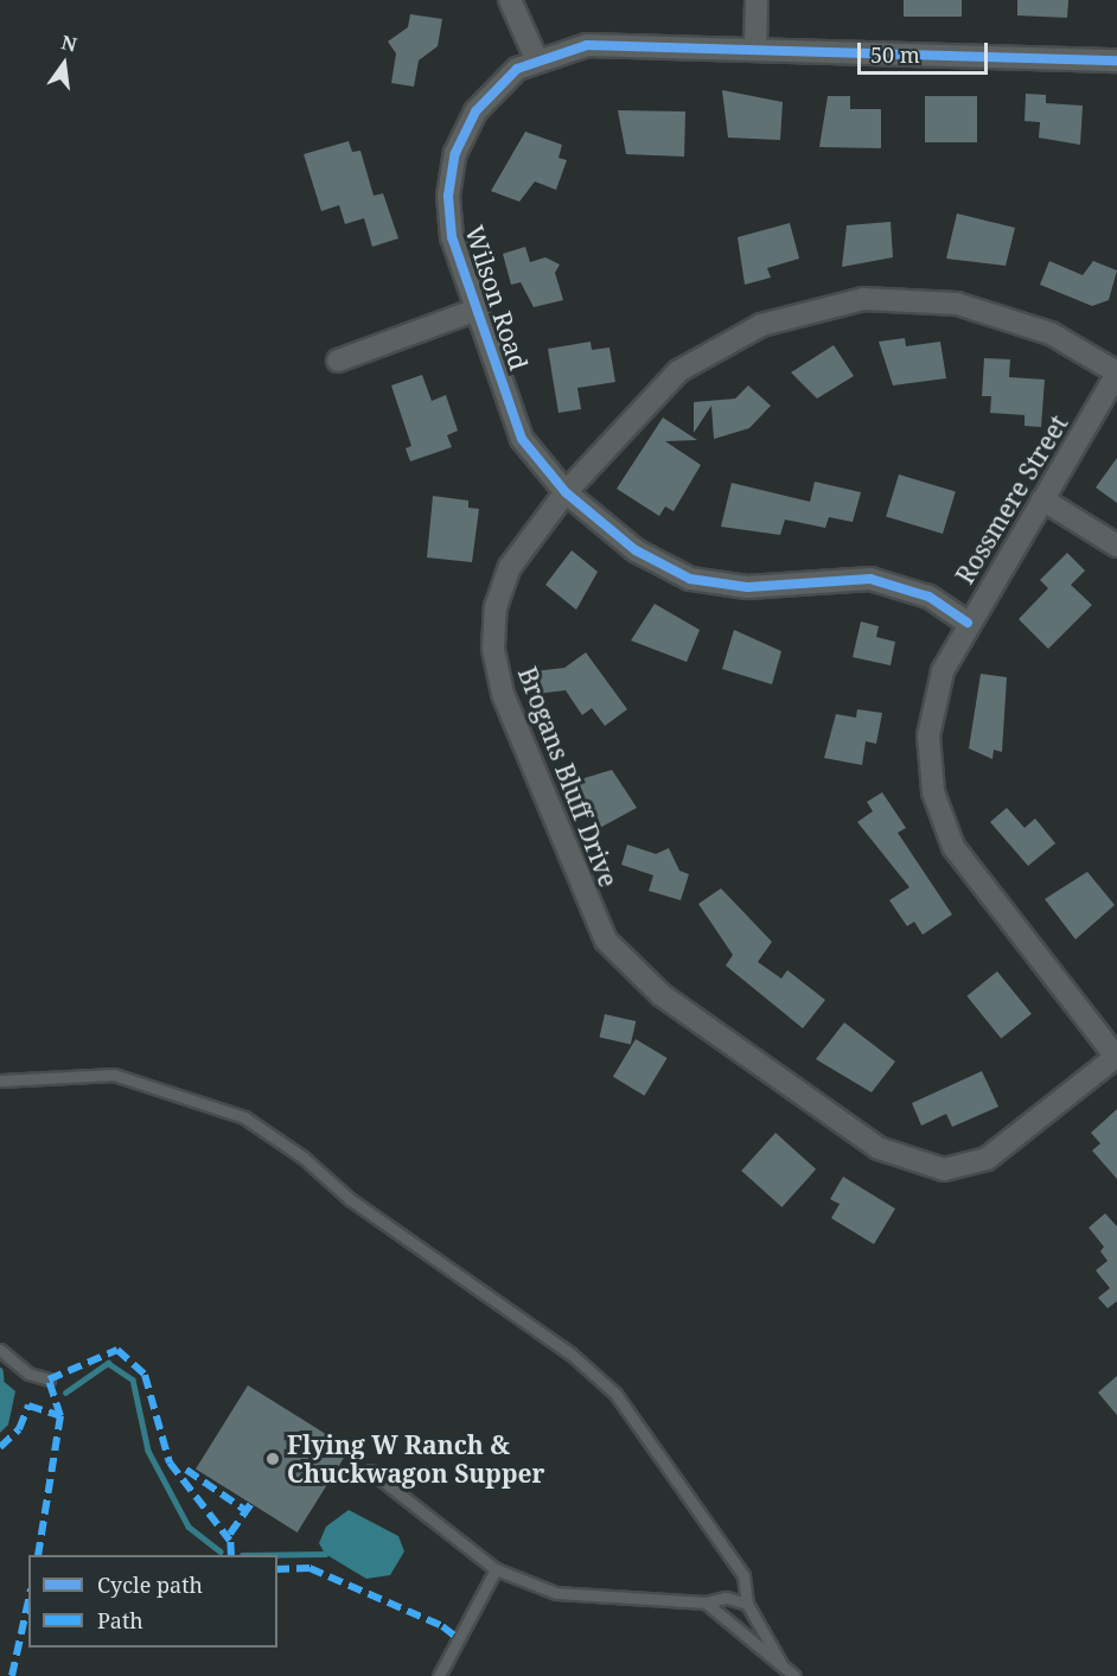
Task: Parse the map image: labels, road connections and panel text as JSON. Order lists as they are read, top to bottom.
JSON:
{
  "streets": {
    "street": ["Wilson Road", "Rossmere Street", "Brogans Bluff Drive"]
  },
  "crossings": [
    ["Wilson Road", "Rossmere Street"],
    ["Wilson Road", "Brogans Bluff Drive"],
    ["Rossmere Street", "Brogans Bluff Drive"]
  ],
  "places": ["Flying W Ranch & Chuckwagon Supper"],
  "legend": ["Cycle path", "Path"],
  "scale_bar": "50 m",
  "north": "top"
}
